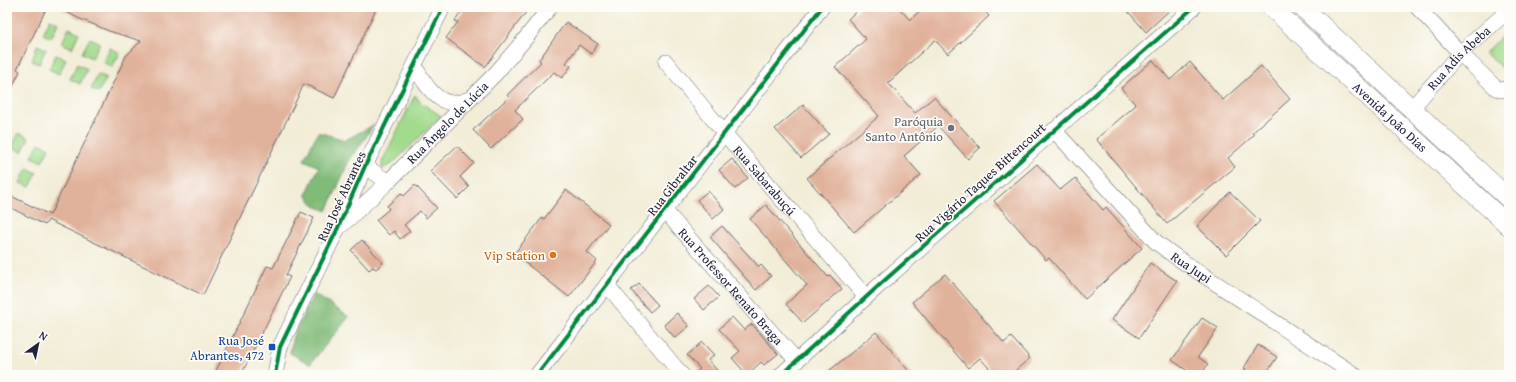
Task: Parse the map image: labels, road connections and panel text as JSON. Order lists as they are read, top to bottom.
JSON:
{
  "streets": {
    "main road": ["Avenida João Dias"],
    "street": [
      "Rua Adis Abeba",
      "Rua Ângelo de Lúcia",
      "Rua Sabarabuçú",
      "Rua Vigário Taques Bittencourt",
      "Rua Gibraltar",
      "Rua José Abrantes",
      "Rua Jupi",
      "Rua Professor Renato Braga"
    ]
  },
  "crossings": [
    ["Rua Adis Abeba", "Avenida João Dias"],
    ["Rua Ângelo de Lúcia", "Rua José Abrantes"],
    ["Rua Sabarabuçú", "Rua Vigário Taques Bittencourt"],
    ["Rua Sabarabuçú", "Rua Gibraltar"],
    ["Rua Vigário Taques Bittencourt", "Rua Jupi"],
    ["Rua Vigário Taques Bittencourt", "Rua Professor Renato Braga"],
    ["Rua Gibraltar", "Rua Professor Renato Braga"]
  ],
  "places": {
    "other": ["Paróquia Santo Antônio", "Vip Station"],
    "transit": ["Rua José Abrantes, 472"]
  },
  "north": "top right"
}
